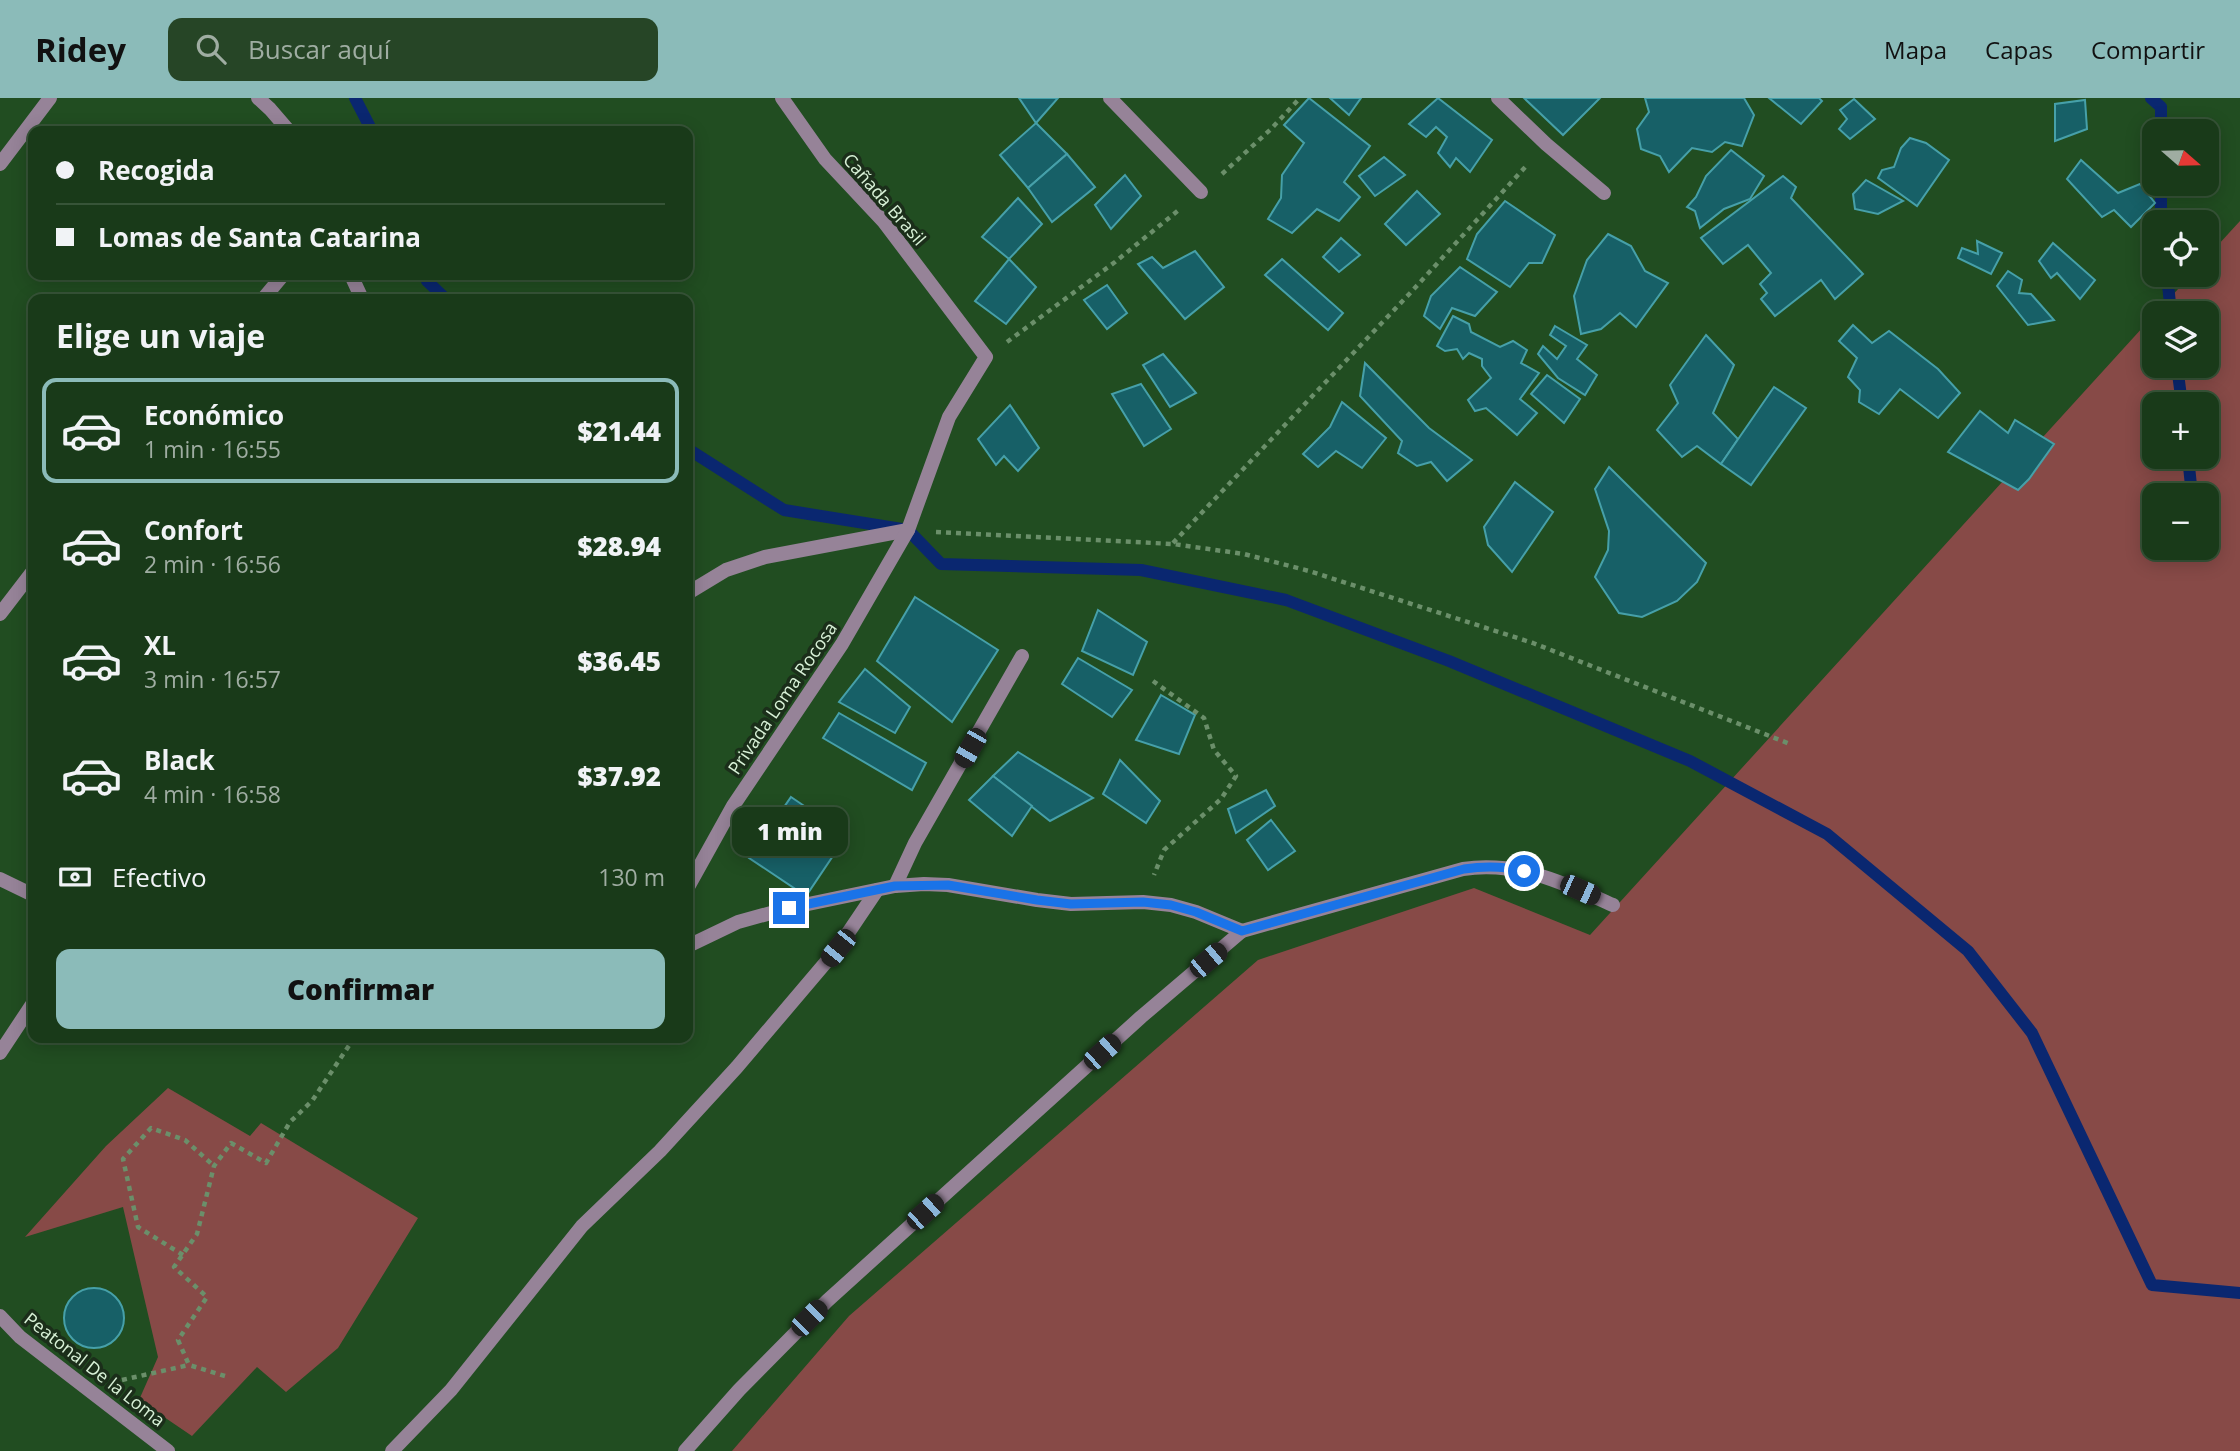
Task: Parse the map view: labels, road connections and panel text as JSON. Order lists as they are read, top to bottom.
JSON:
{
  "streets": {
    "street": ["Cañada Brasil", "Privada Loma Rocosa", "Peatonal De la Loma"]
  },
  "crossings": [
    ["Cañada Brasil", "Privada Loma Rocosa"]
  ],
  "north": "right",
  "page": {
    "header": "Ridey",
    "search": "Buscar aquí",
    "nav": ["Mapa", "Capas", "Compartir"],
    "map_buttons": ["+", "−"],
    "banner": ["Recogida", "Lomas de Santa Catarina"],
    "heading": "Elige un viaje",
    "list": [
      {
        "name": "Económico",
        "note": "1 min · 16:55",
        "value": "$21.44"
      },
      {
        "name": "Confort",
        "note": "2 min · 16:56",
        "value": "$28.94"
      },
      {
        "name": "XL",
        "note": "3 min · 16:57",
        "value": "$36.45"
      },
      {
        "name": "Black",
        "note": "4 min · 16:58",
        "value": "$37.92"
      }
    ],
    "bubble": "1 min",
    "pay": ["Efectivo", "130 m"],
    "buttons": "Confirmar"
  }
}
